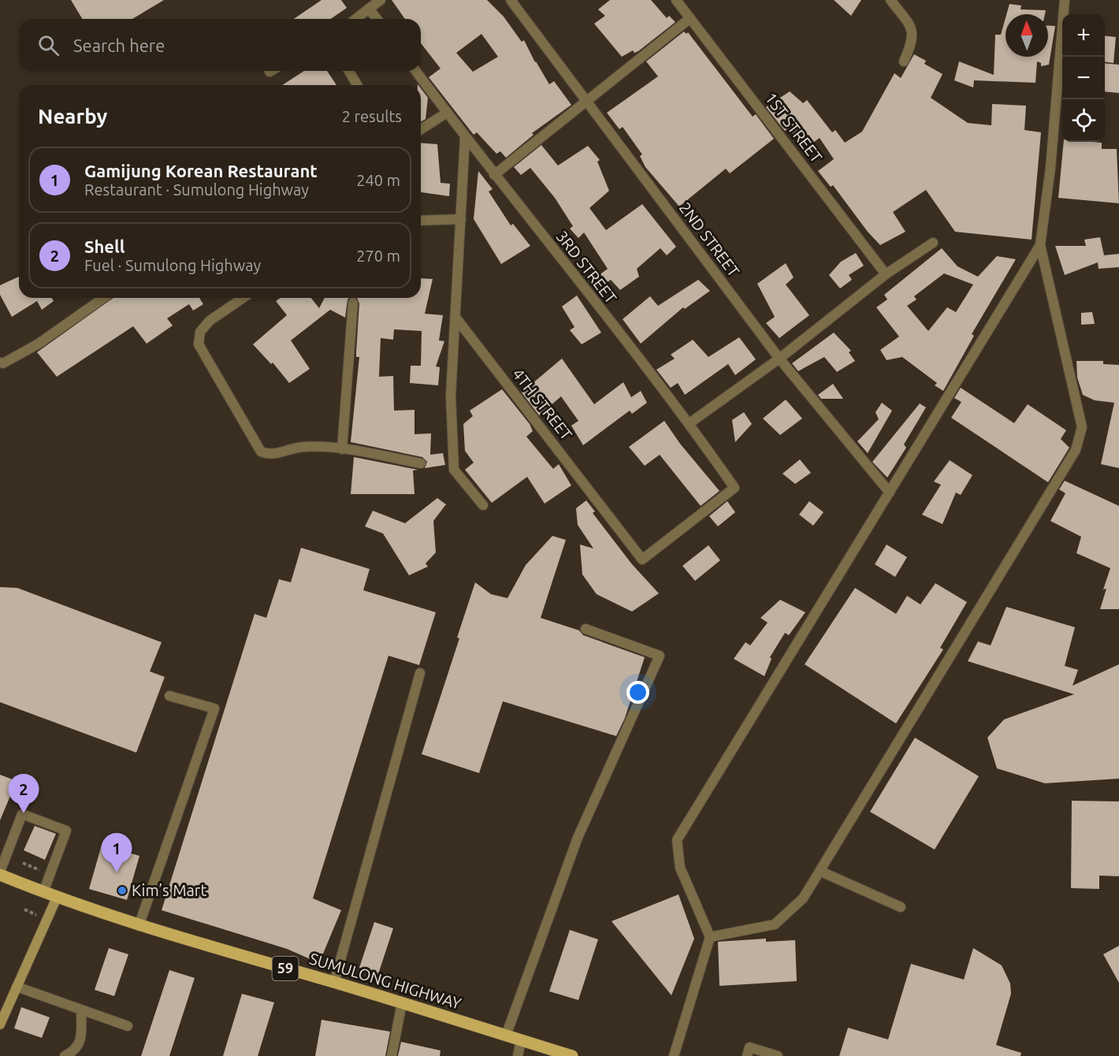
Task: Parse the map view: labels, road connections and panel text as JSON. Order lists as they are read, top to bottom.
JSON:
{
  "streets": {
    "main road": ["59", "SUMULONG HIGHWAY"],
    "street": [
      "1ST STREET",
      "2ND STREET",
      "3RD STREET",
      "4TH STREET"
    ]
  },
  "crossings": [
    ["3RD STREET", "4TH STREET"]
  ],
  "places": ["Kim’s Mart"],
  "north": "top",
  "page": {
    "map_buttons": ["+", "−"],
    "search": "Search here",
    "heading": ["Nearby", "2 results"],
    "list": [
      {
        "mark": "1",
        "name": "Gamijung Korean Restaurant",
        "note": "Restaurant · Sumulong Highway",
        "value": "240 m"
      },
      {
        "mark": "2",
        "name": "Shell",
        "note": "Fuel · Sumulong Highway",
        "value": "270 m"
      }
    ],
    "pins": ["2", "1"]
  }
}
